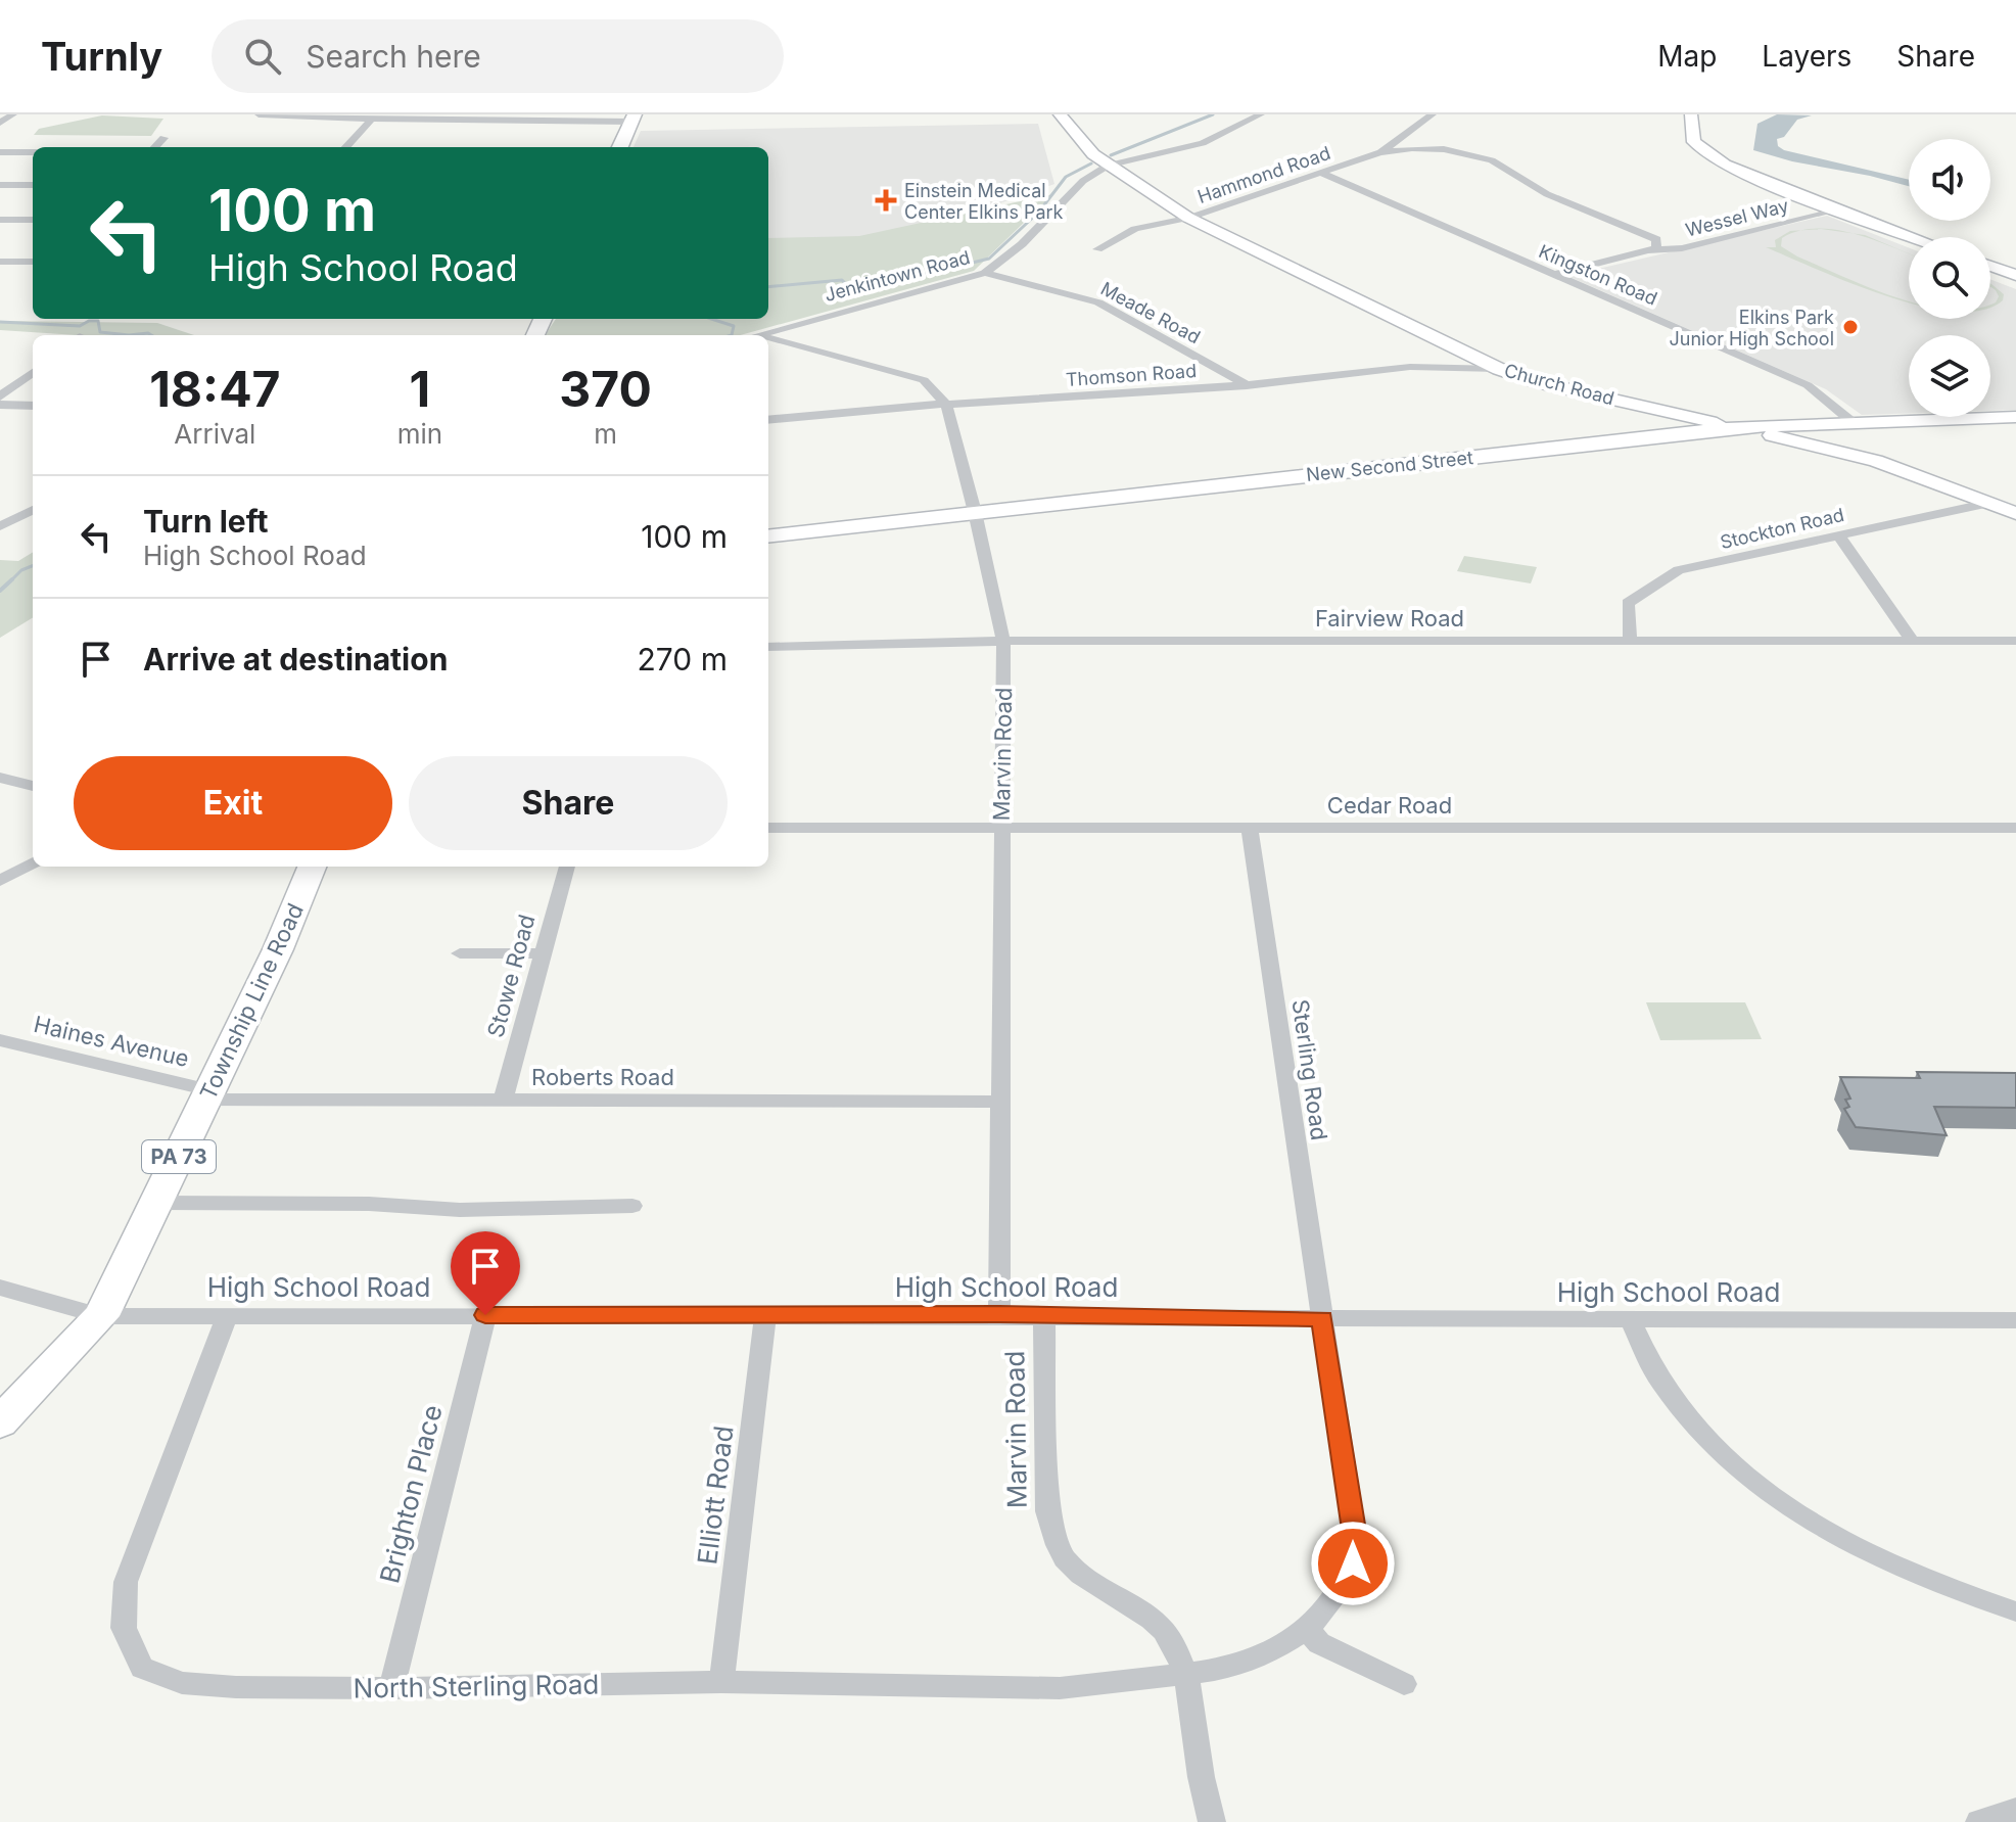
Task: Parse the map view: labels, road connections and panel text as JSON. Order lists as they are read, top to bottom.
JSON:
{
  "streets": {
    "main road": ["Township Line Road", "PA 73"],
    "street": [
      "Hammond Road",
      "Wessel Way",
      "Kingston Road",
      "Jenkintown Road",
      "Meade Road",
      "Thomson Road",
      "Church Road",
      "New Second Street",
      "Stockton Road",
      "Fairview Road",
      "Marvin Road",
      "Cedar Road",
      "Stowe Road",
      "Haines Avenue",
      "Sterling Road",
      "Roberts Road",
      "High School Road",
      "Brighton Place",
      "Elliott Road",
      "North Sterling Road"
    ]
  },
  "crossings": [
    ["Hammond Road", "Kingston Road"],
    ["Hammond Road", "Church Road"],
    ["Wessel Way", "Kingston Road"],
    ["Kingston Road", "New Second Street"],
    ["Jenkintown Road", "Meade Road"],
    ["Jenkintown Road", "Church Road"],
    ["Meade Road", "Thomson Road"],
    ["Thomson Road", "Church Road"],
    ["Thomson Road", "Marvin Road"],
    ["Church Road", "New Second Street"],
    ["Church Road", "Stockton Road"],
    ["New Second Street", "Marvin Road"],
    ["Stockton Road", "Fairview Road"],
    ["Fairview Road", "Marvin Road"],
    ["Marvin Road", "Cedar Road"],
    ["Marvin Road", "Roberts Road"],
    ["Marvin Road", "High School Road"],
    ["Marvin Road", "North Sterling Road"],
    ["Cedar Road", "Sterling Road"],
    ["Stowe Road", "Roberts Road"],
    ["Township Line Road", "Haines Avenue"],
    ["Township Line Road", "Roberts Road"],
    ["Township Line Road", "High School Road"],
    ["Haines Avenue", "Roberts Road"],
    ["Sterling Road", "High School Road"],
    ["Sterling Road", "North Sterling Road"],
    ["High School Road", "Brighton Place"],
    ["High School Road", "Elliott Road"],
    ["High School Road", "North Sterling Road"],
    ["Brighton Place", "North Sterling Road"],
    ["Elliott Road", "North Sterling Road"]
  ],
  "places": {
    "health": ["Einstein Medical Center Elkins Park"],
    "other": ["Elkins Park Junior High School"]
  },
  "page": {
    "header": "Turnly",
    "search": "Search here",
    "nav": ["Map", "Layers", "Share"],
    "turn": ["100 m", "High School Road"],
    "eta": [
      "18:47",
      "Arrival",
      "1",
      "min",
      "370",
      "m"
    ],
    "list": [
      {
        "name": "Turn left",
        "note": "High School Road",
        "value": "100 m"
      },
      {
        "name": "Arrive at destination",
        "value": "270 m"
      }
    ],
    "buttons": ["Exit", "Share"]
  }
}
